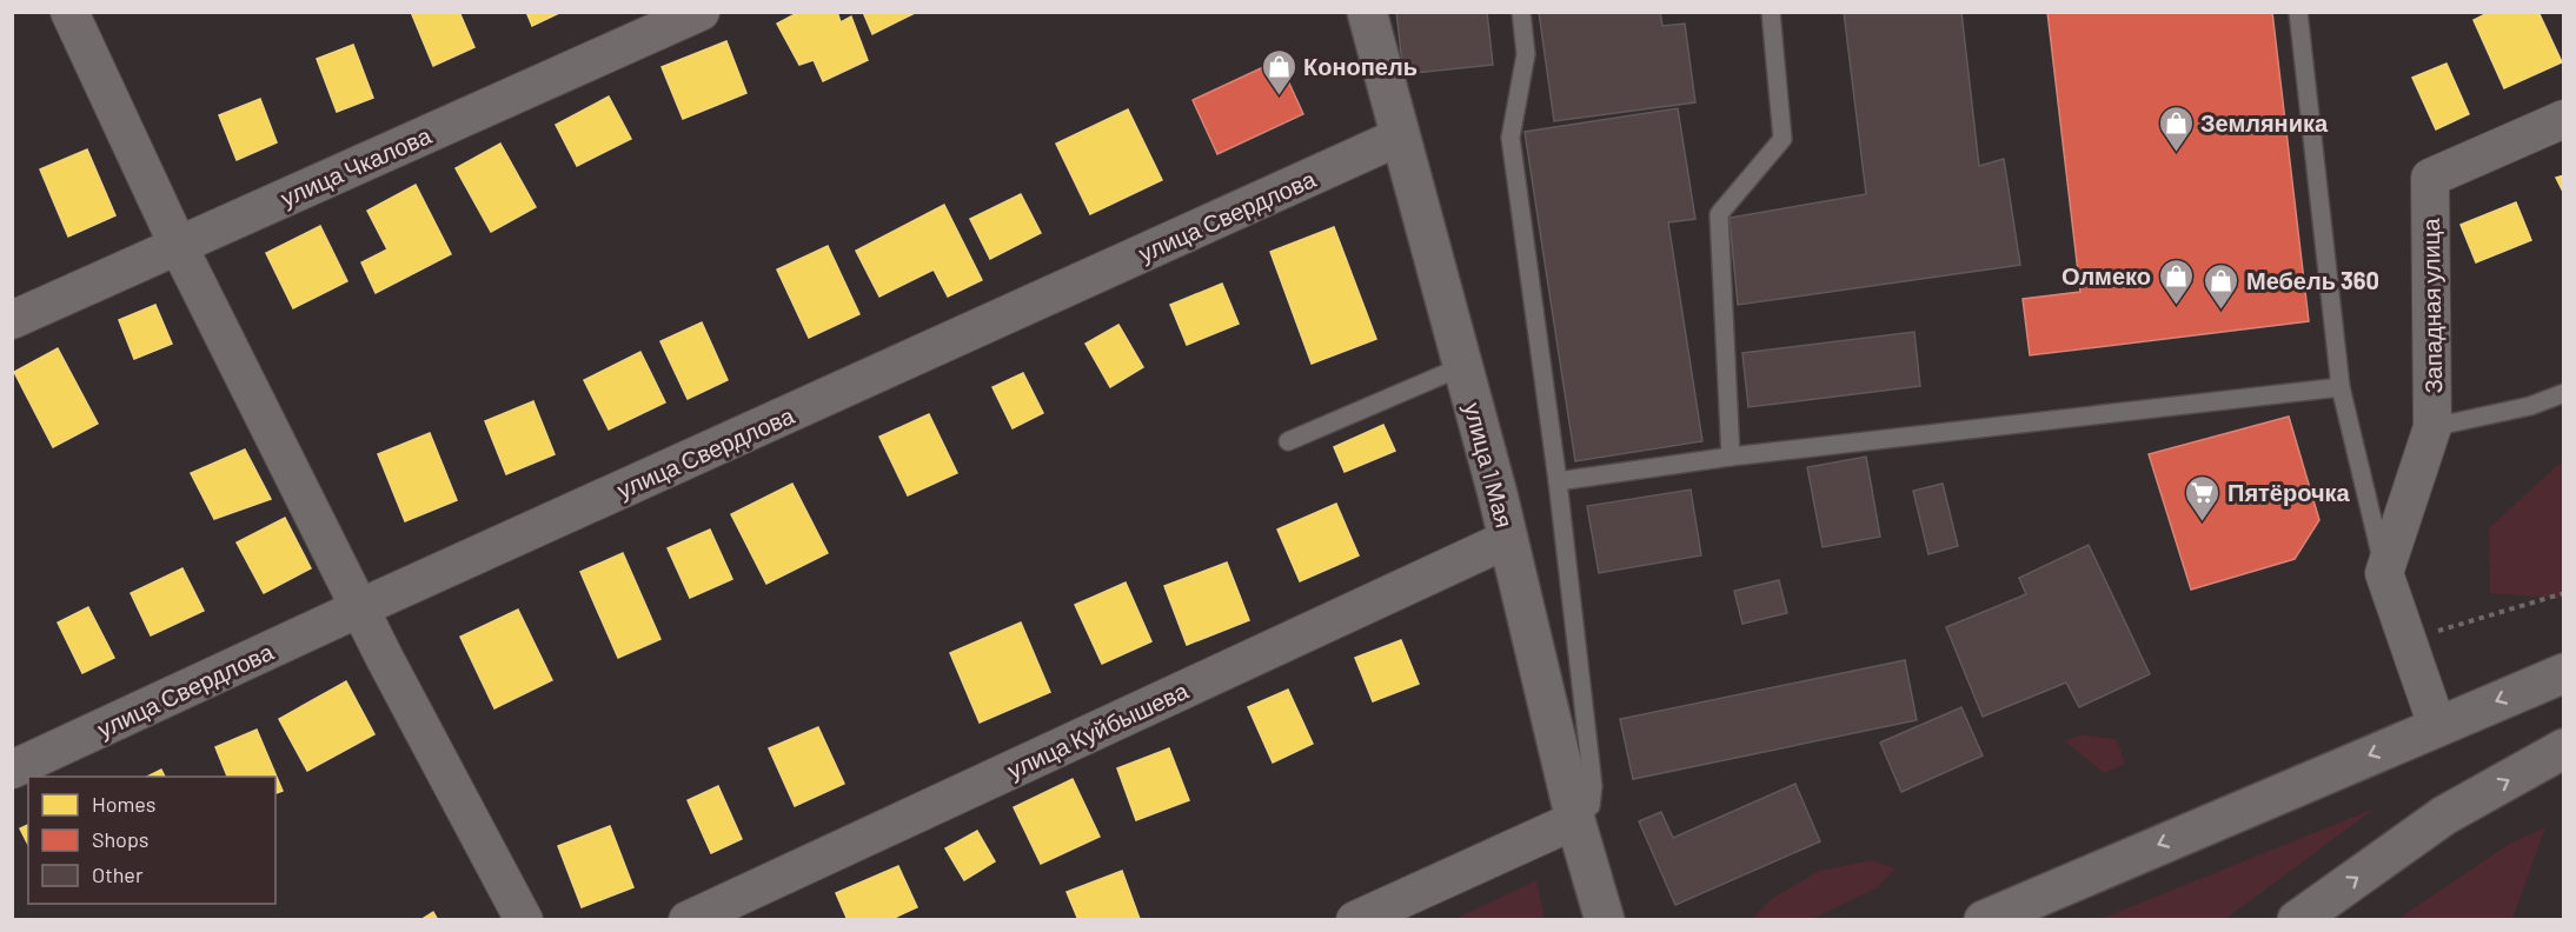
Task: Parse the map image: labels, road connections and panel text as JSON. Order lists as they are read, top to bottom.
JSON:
{
  "streets": {
    "street": [
      "улица Чкалова",
      "улица Свердлова",
      "Западная улица",
      "улица 1 Мая",
      "улица Куйбышева"
    ]
  },
  "crossings": [
    ["улица Свердлова", "улица 1 Мая"],
    ["улица 1 Мая", "улица Куйбышева"]
  ],
  "places": {
    "shop": [
      "Конопель",
      "Земляника",
      "Олмеко",
      "Мебель 360"
    ],
    "supermarket": ["Пятёрочка"]
  },
  "legend": ["Homes", "Shops", "Other"]
}
